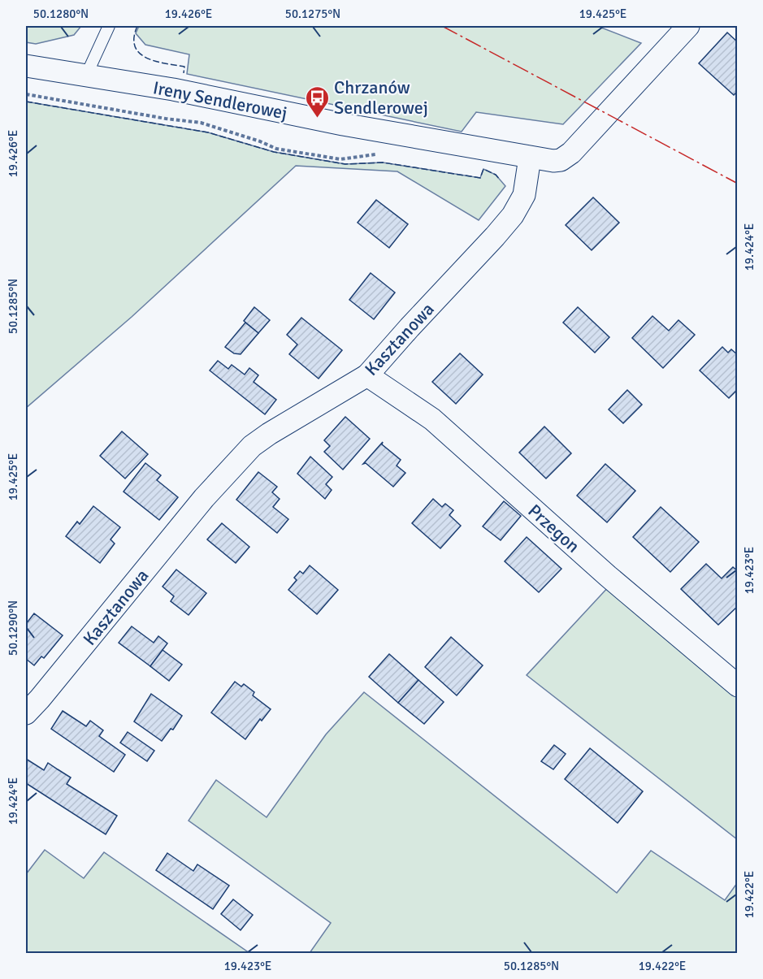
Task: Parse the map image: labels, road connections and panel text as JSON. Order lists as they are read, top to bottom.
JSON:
{
  "streets": {
    "street": ["Ireny Sendlerowej", "Kasztanowa", "Przegon"]
  },
  "crossings": [
    ["Ireny Sendlerowej", "Kasztanowa"],
    ["Kasztanowa", "Przegon"]
  ],
  "places": {
    "bus stop": ["Chrzanów Sendlerowej"]
  },
  "coordinates": [
    "50.1280°N",
    "19.426°E",
    "50.1275°N",
    "19.425°E",
    "19.424°E",
    "50.1285°N",
    "19.423°E",
    "50.1290°N",
    "19.422°E"
  ]
}
